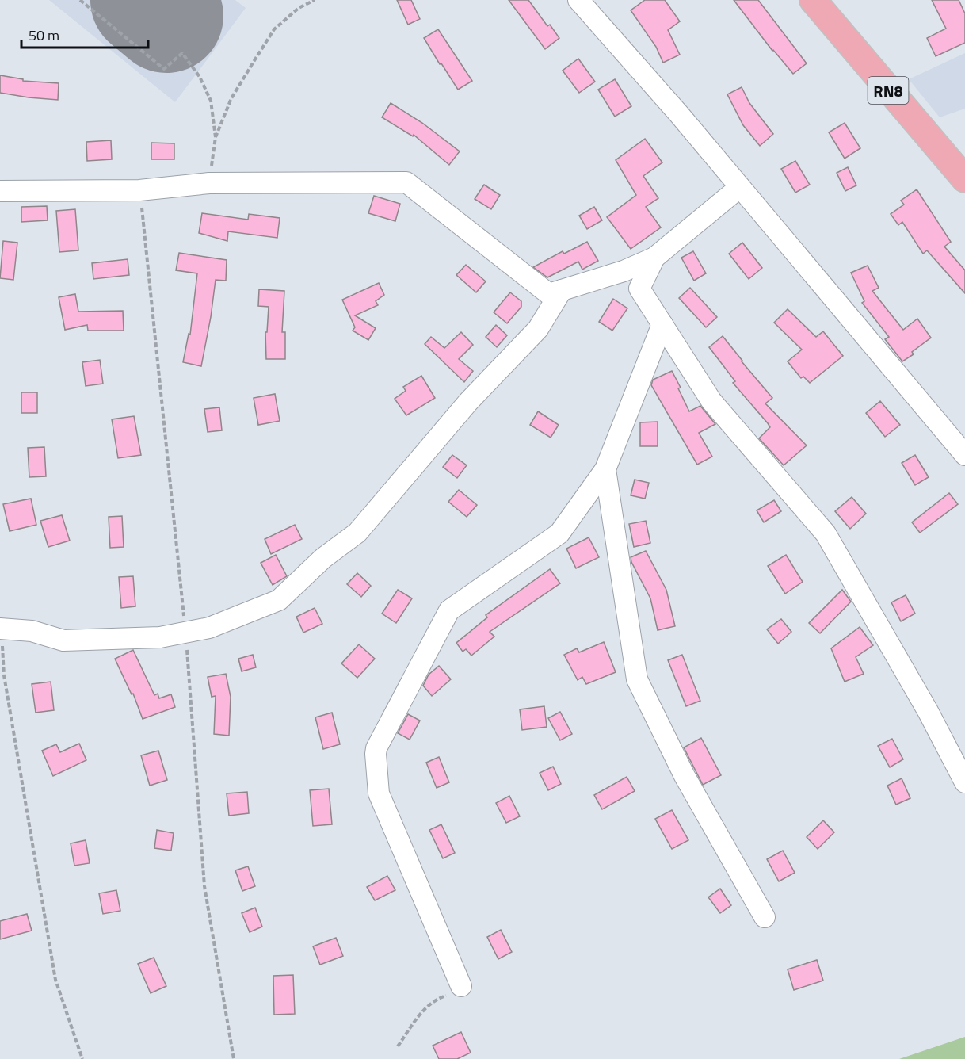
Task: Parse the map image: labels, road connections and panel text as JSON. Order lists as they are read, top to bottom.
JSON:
{
  "streets": {
    "main road": ["RN8"]
  },
  "scale_bar": "50 m"
}
